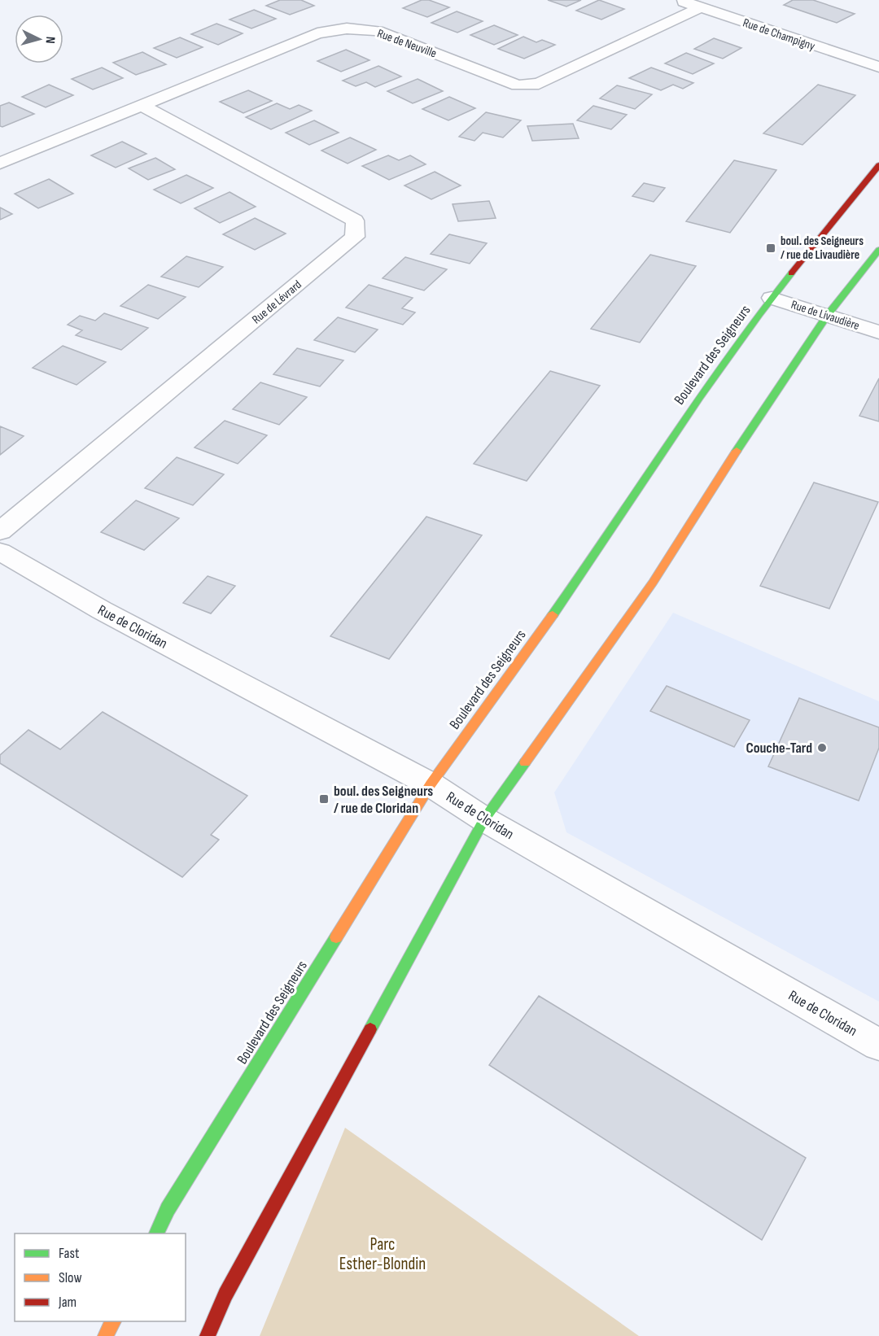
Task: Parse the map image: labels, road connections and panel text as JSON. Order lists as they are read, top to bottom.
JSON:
{
  "streets": {
    "street": [
      "Rue de Champigny",
      "Rue de Neuville",
      "Rue de Lévrard",
      "Rue de Livaudière",
      "Boulevard des Seigneurs",
      "Rue de Cloridan"
    ]
  },
  "crossings": [
    ["Rue de Champigny", "Rue de Neuville"],
    ["Rue de Neuville", "Rue de Lévrard"],
    ["Rue de Livaudière", "Boulevard des Seigneurs"],
    ["Boulevard des Seigneurs", "Rue de Cloridan"]
  ],
  "parks": ["Parc Esther-Blondin"],
  "places": {
    "transit": ["boul. des Seigneurs / rue de Livaudière", "boul. des Seigneurs / rue de Cloridan"],
    "other": ["Couche-Tard"]
  },
  "legend": ["Fast", "Slow", "Jam"],
  "north": "right"
}
